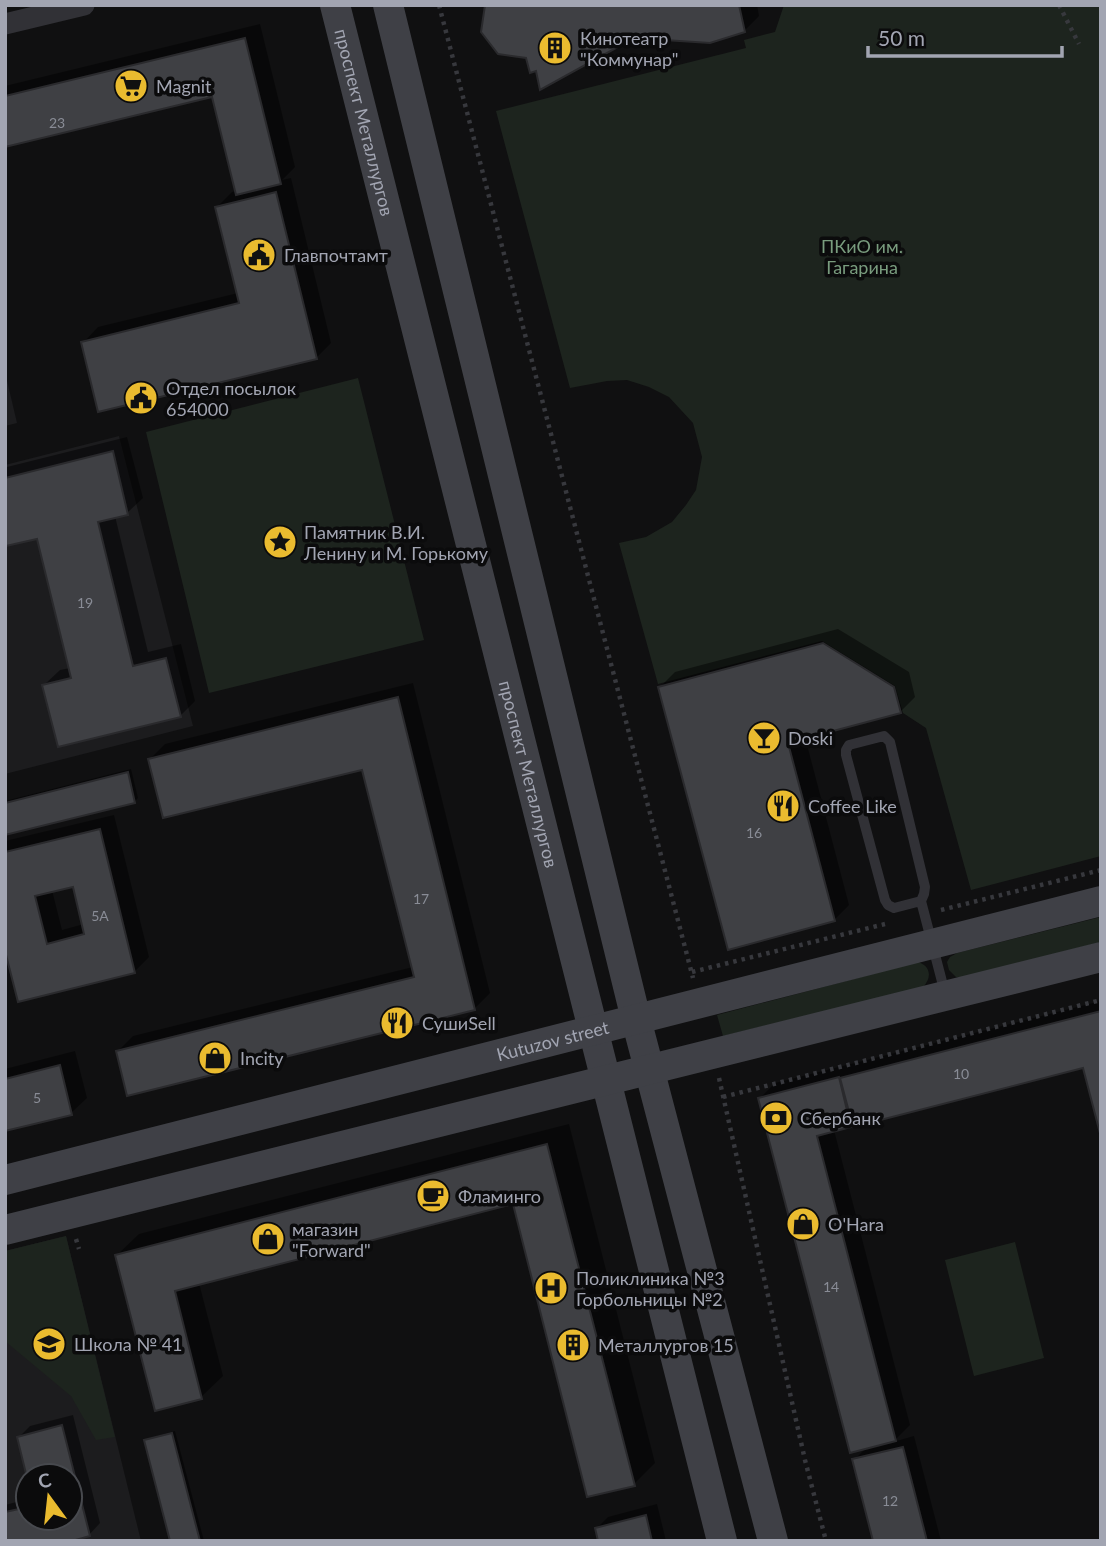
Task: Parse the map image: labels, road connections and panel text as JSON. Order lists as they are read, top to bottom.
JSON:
{
  "streets": {
    "main road": ["проспект Металлургов", "Kutuzov street"]
  },
  "crossings": [
    ["проспект Металлургов", "Kutuzov street"]
  ],
  "parks": ["ПКиО им. Гагарина"],
  "places": {
    "building": ["Кинотеатр \"Коммунар\"", "Металлургов 15"],
    "supermarket": ["Magnit"],
    "public building": ["Главпочтамт", "Отдел посылок 654000"],
    "place": ["Памятник В.И. Ленину и М. Горькому"],
    "bar": ["Doski"],
    "restaurant": ["Coffee Like", "СушиSell"],
    "shop": ["Incity", "O'Hara", "магазин \"Forward\""],
    "bank": ["Сбербанк"],
    "cafe": ["Фламинго"],
    "hospital": ["Поликлиника №3 Горбольницы №2"],
    "school or university": ["Школа № 41"]
  },
  "house_numbers": [
    "23",
    "19",
    "16",
    "17",
    "5А",
    "10",
    "5",
    "14",
    "12"
  ],
  "scale_bar": "50 m",
  "north": "top"
}
